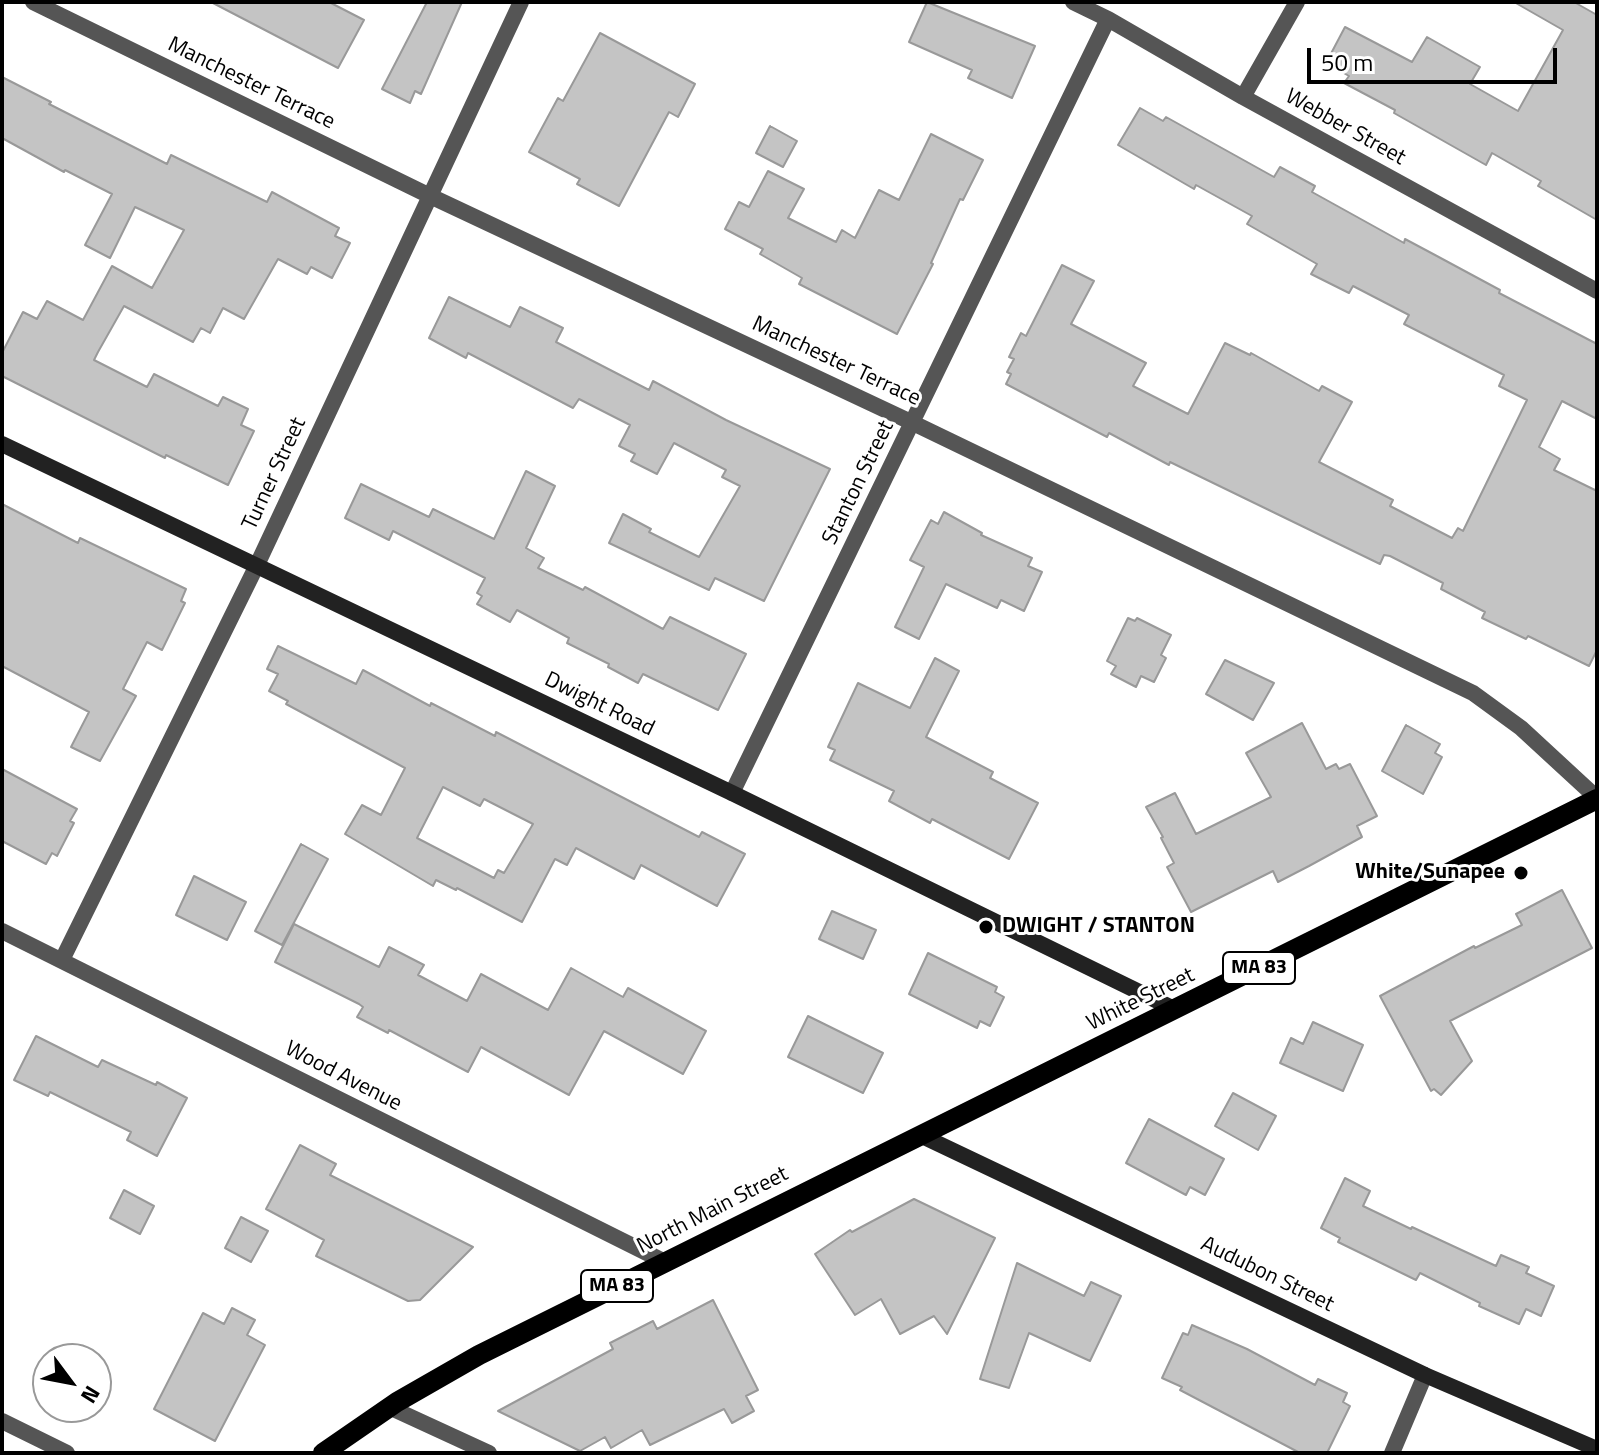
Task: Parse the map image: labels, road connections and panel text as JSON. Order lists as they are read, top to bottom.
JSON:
{
  "streets": {
    "main road": [
      "Dwight Road",
      "MA 83",
      "White Street",
      "North Main Street",
      "Audubon Street"
    ],
    "street": [
      "Manchester Terrace",
      "Webber Street",
      "Turner Street",
      "Stanton Street",
      "Wood Avenue"
    ]
  },
  "crossings": [
    ["Manchester Terrace", "Turner Street"],
    ["Manchester Terrace", "Stanton Street"],
    ["Manchester Terrace", "White Street"],
    ["Webber Street", "Stanton Street"],
    ["Turner Street", "Dwight Road"],
    ["Turner Street", "Wood Avenue"],
    ["Stanton Street", "Dwight Road"],
    ["Dwight Road", "White Street"],
    ["White Street", "North Main Street"],
    ["White Street", "Audubon Street"],
    ["Wood Avenue", "North Main Street"],
    ["North Main Street", "Audubon Street"]
  ],
  "places": ["White/Sunapee", "DWIGHT / STANTON"],
  "scale_bar": "50 m",
  "north": "bottom right"
}
